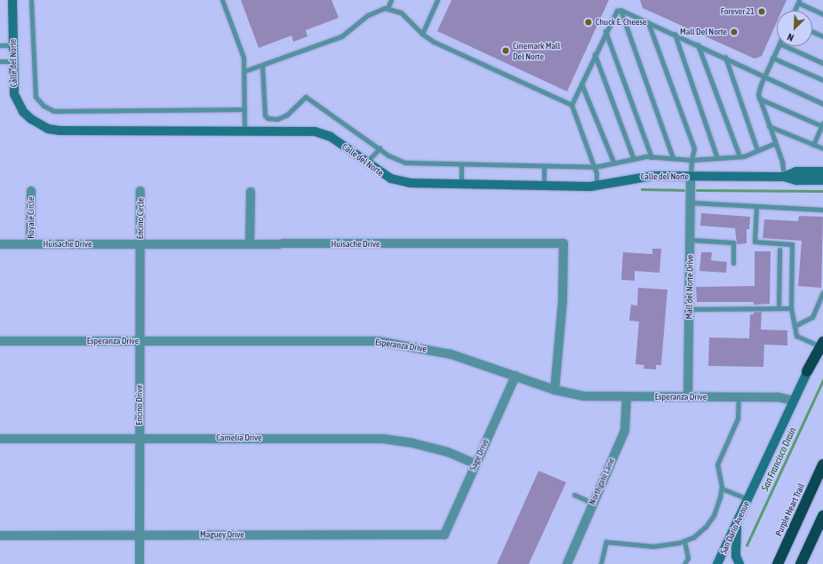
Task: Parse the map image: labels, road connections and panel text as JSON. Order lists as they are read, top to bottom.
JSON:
{
  "streets": {
    "highway": ["Purple Heart Trail"],
    "street": [
      "Calle del Norte",
      "Royale Circle",
      "Encino Circle",
      "Huisache Drive",
      "Mall del Norte Drive",
      "Esperanza Drive",
      "Encino Drive",
      "Camelia Drive",
      "Sage Drive",
      "Northgate Lane",
      "San Dario Avenue",
      "Maguey Drive"
    ]
  },
  "crossings": [
    ["Calle del Norte", "Mall del Norte Drive"],
    ["Royale Circle", "Huisache Drive"],
    ["Encino Circle", "Huisache Drive"],
    ["Encino Circle", "Encino Drive"],
    ["Huisache Drive", "Esperanza Drive"],
    ["Huisache Drive", "Encino Drive"],
    ["Mall del Norte Drive", "Esperanza Drive"],
    ["Esperanza Drive", "Encino Drive"],
    ["Esperanza Drive", "Sage Drive"],
    ["Esperanza Drive", "Northgate Lane"],
    ["Esperanza Drive", "San Dario Avenue"],
    ["Encino Drive", "Camelia Drive"],
    ["Encino Drive", "Maguey Drive"],
    ["Camelia Drive", "Sage Drive"],
    ["Sage Drive", "Maguey Drive"]
  ],
  "water": ["San Francisco Drain"],
  "places": [
    "Forever 21",
    "Chuck E. Cheese",
    "Mall Del Norte",
    "Cinemark Mall Del Norte"
  ],
  "north": "bottom left"
}
